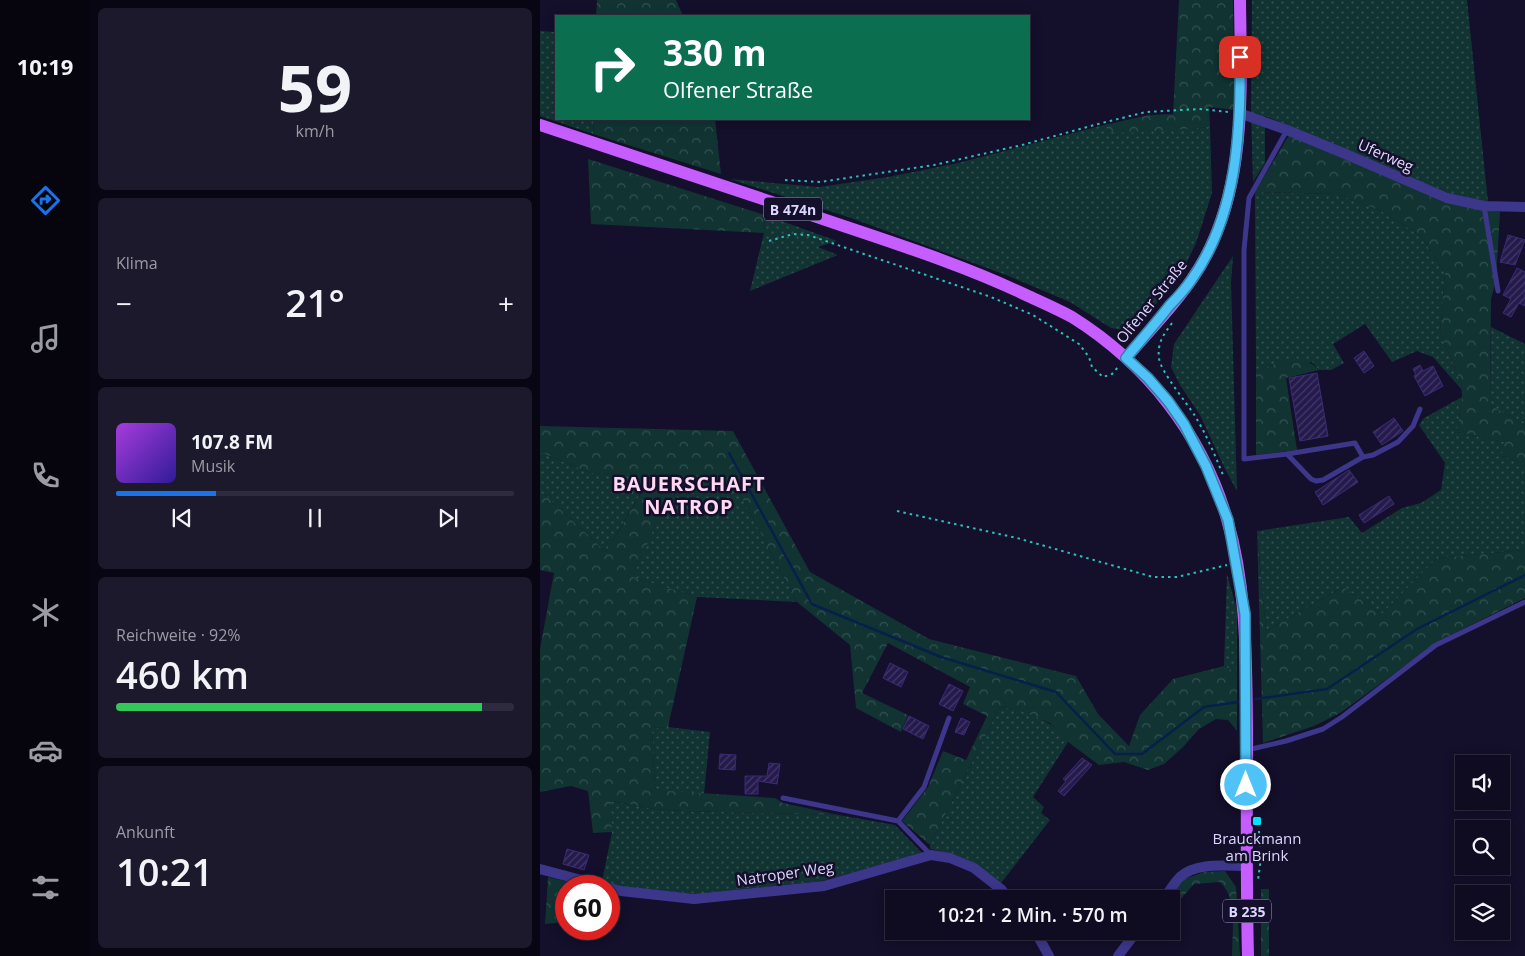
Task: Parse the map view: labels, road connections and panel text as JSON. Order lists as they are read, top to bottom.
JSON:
{
  "streets": {
    "main road": ["B 474n", "Olfener Straße", "B 235"],
    "street": ["Uferweg", "Natroper Weg"]
  },
  "crossings": [
    ["Uferweg", "Olfener Straße"],
    ["B 474n", "Olfener Straße"]
  ],
  "districts": ["BAUERSCHAFT NATROP"],
  "places": {
    "transit": ["Brauckmann am Brink"]
  },
  "page": {
    "tabs": "10:19",
    "tile": [
      ["59", "km/h"],
      "Klima",
      ["Reichweite · 92%", "460 km"],
      ["Ankunft", "10:21"]
    ],
    "turn": ["330 m", "Olfener Straße"],
    "heat": ["−", "21°", "+"],
    "song": ["107.8 FM", "Musik"],
    "limit": "60",
    "trip": "10:21 · 2 Min. · 570 m"
  }
}
